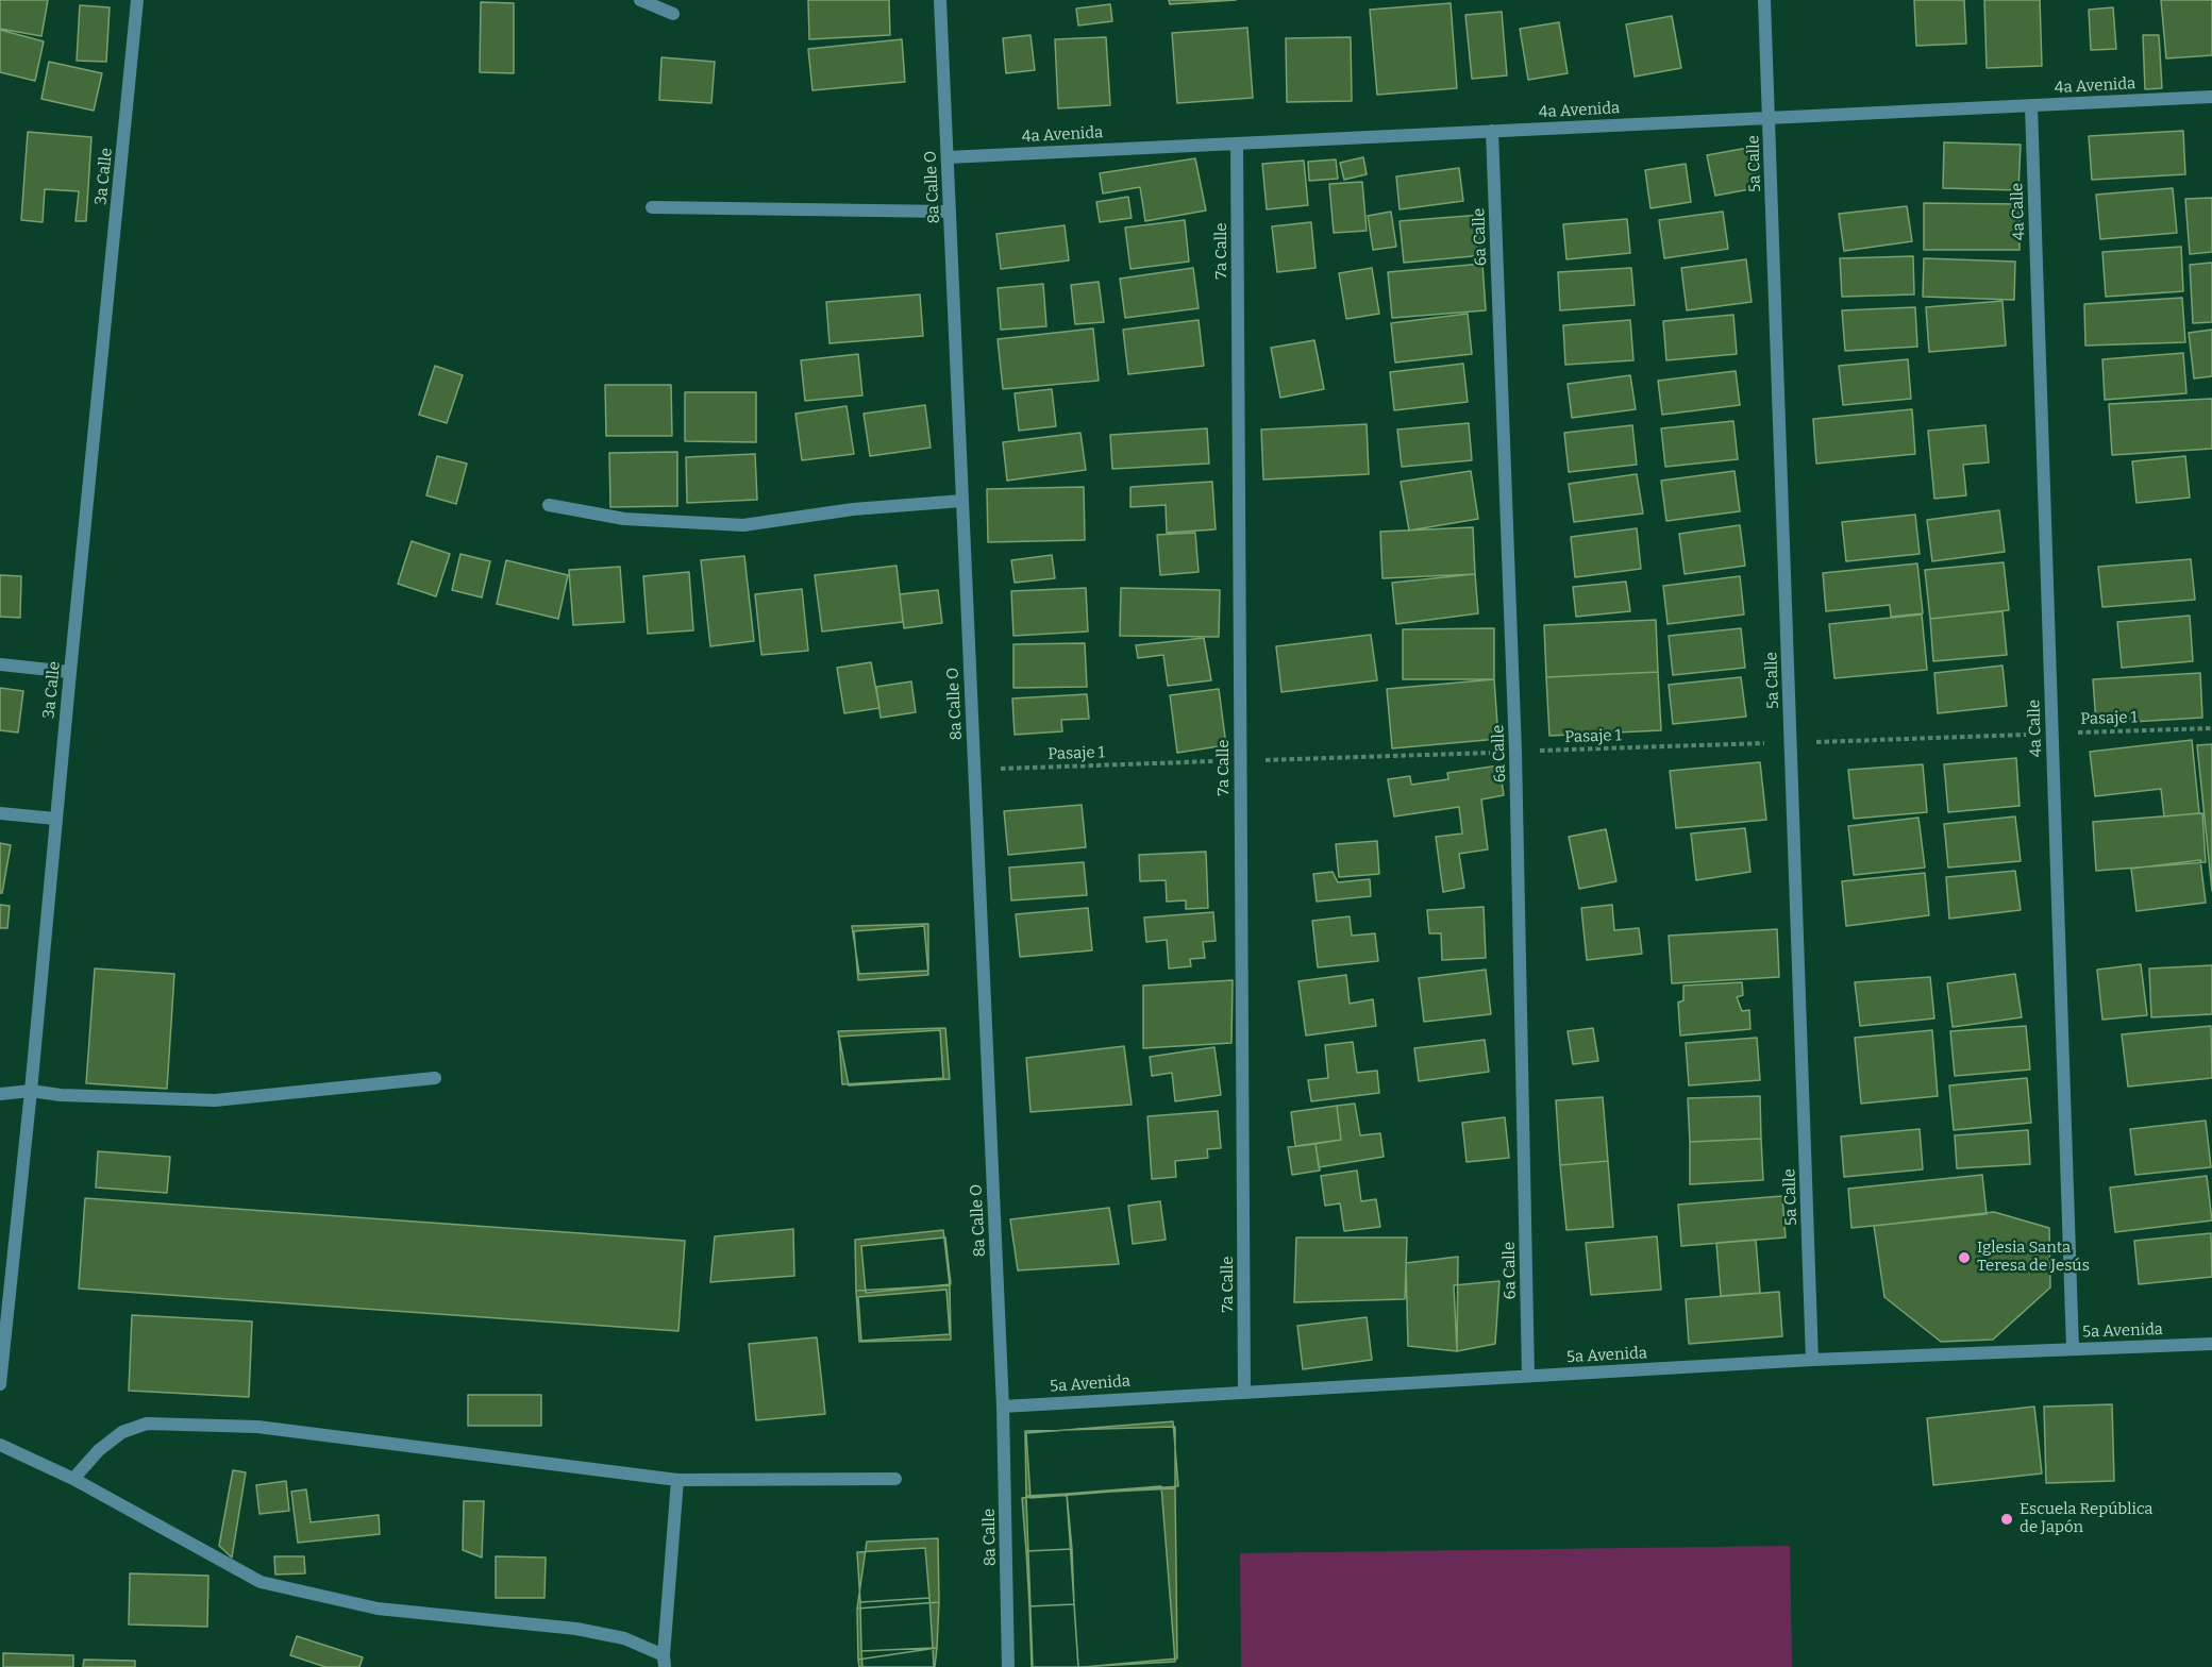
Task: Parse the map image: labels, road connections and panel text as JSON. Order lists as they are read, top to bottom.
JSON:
{
  "streets": {
    "street": [
      "4a Avenida",
      "5a Calle",
      "3a Calle",
      "8a Calle O",
      "4a Calle",
      "6a Calle",
      "7a Calle",
      "5a Avenida",
      "8a Calle"
    ],
    "path": ["Pasaje 1"]
  },
  "crossings": [
    ["4a Avenida", "5a Calle"],
    ["4a Avenida", "8a Calle O"],
    ["4a Avenida", "4a Calle"],
    ["4a Avenida", "6a Calle"],
    ["4a Avenida", "7a Calle"],
    ["5a Calle", "Pasaje 1"],
    ["5a Calle", "5a Avenida"],
    ["8a Calle O", "Pasaje 1"],
    ["8a Calle O", "5a Avenida"],
    ["8a Calle O", "8a Calle"],
    ["4a Calle", "Pasaje 1"],
    ["4a Calle", "5a Avenida"],
    ["6a Calle", "Pasaje 1"],
    ["6a Calle", "5a Avenida"],
    ["7a Calle", "Pasaje 1"],
    ["7a Calle", "5a Avenida"],
    ["5a Avenida", "8a Calle"]
  ],
  "places": ["Iglesia Santa Teresa de Jesús", "Escuela República de Japón"]
}
